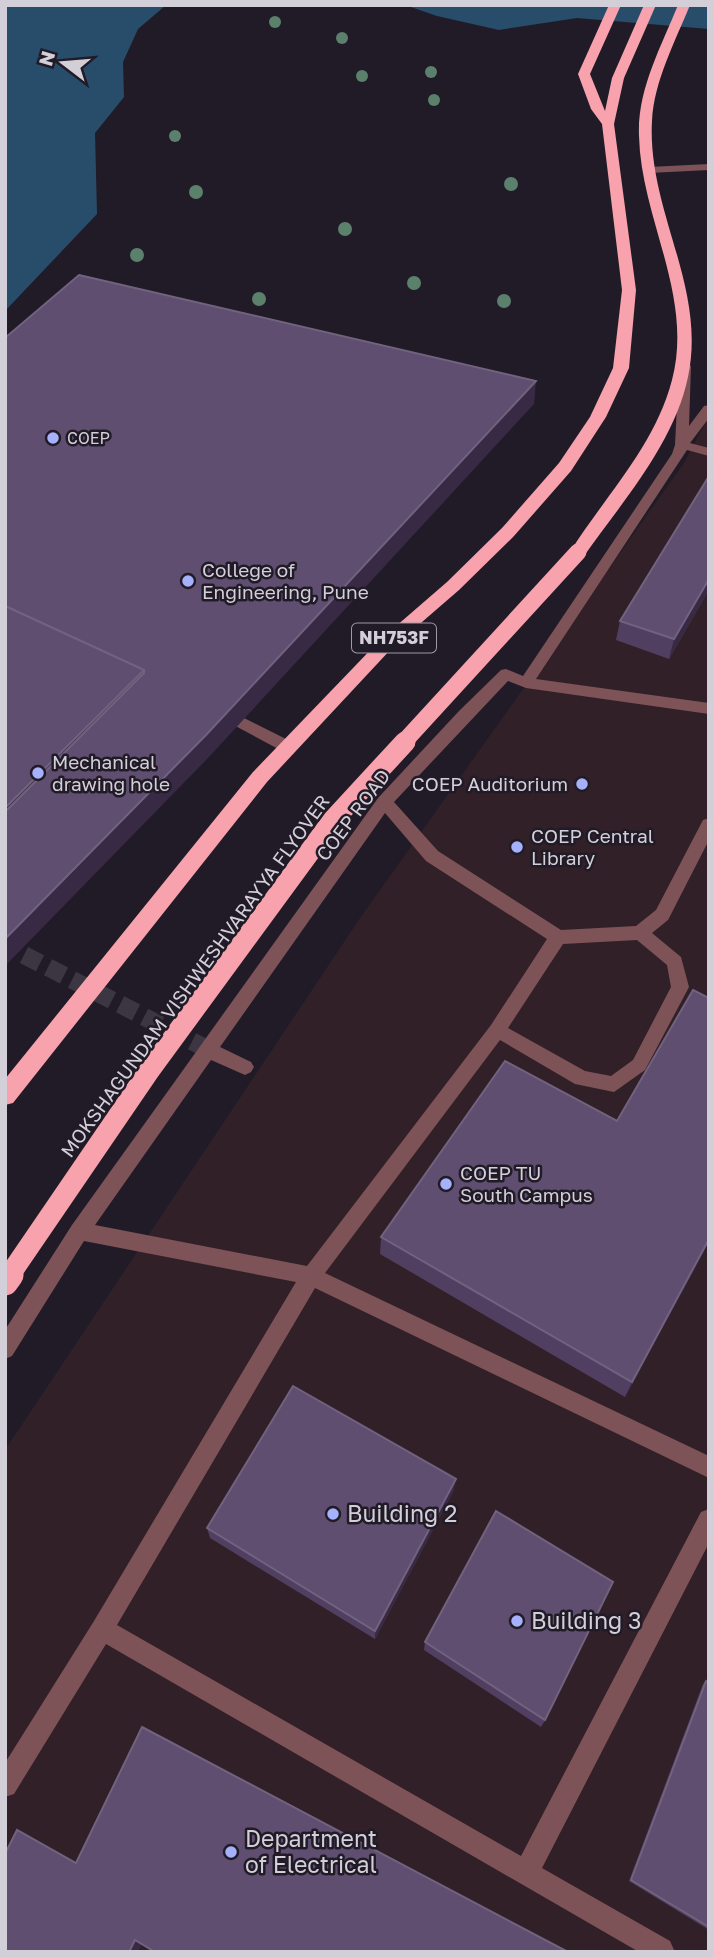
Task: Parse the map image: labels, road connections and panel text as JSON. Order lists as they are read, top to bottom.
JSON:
{
  "streets": {
    "highway": ["NH753F", "MOKSHAGUNDAM VISHWESHVARAYYA FLYOVER"],
    "street": ["COEP ROAD"]
  },
  "places": [
    "COEP",
    "College of Engineering, Pune",
    "Mechanical drawing hole",
    "COEP Auditorium",
    "COEP Central Library",
    "COEP TU South Campus",
    "Building 2",
    "Building 3",
    "Department of Electrical"
  ],
  "north": "left"
}
